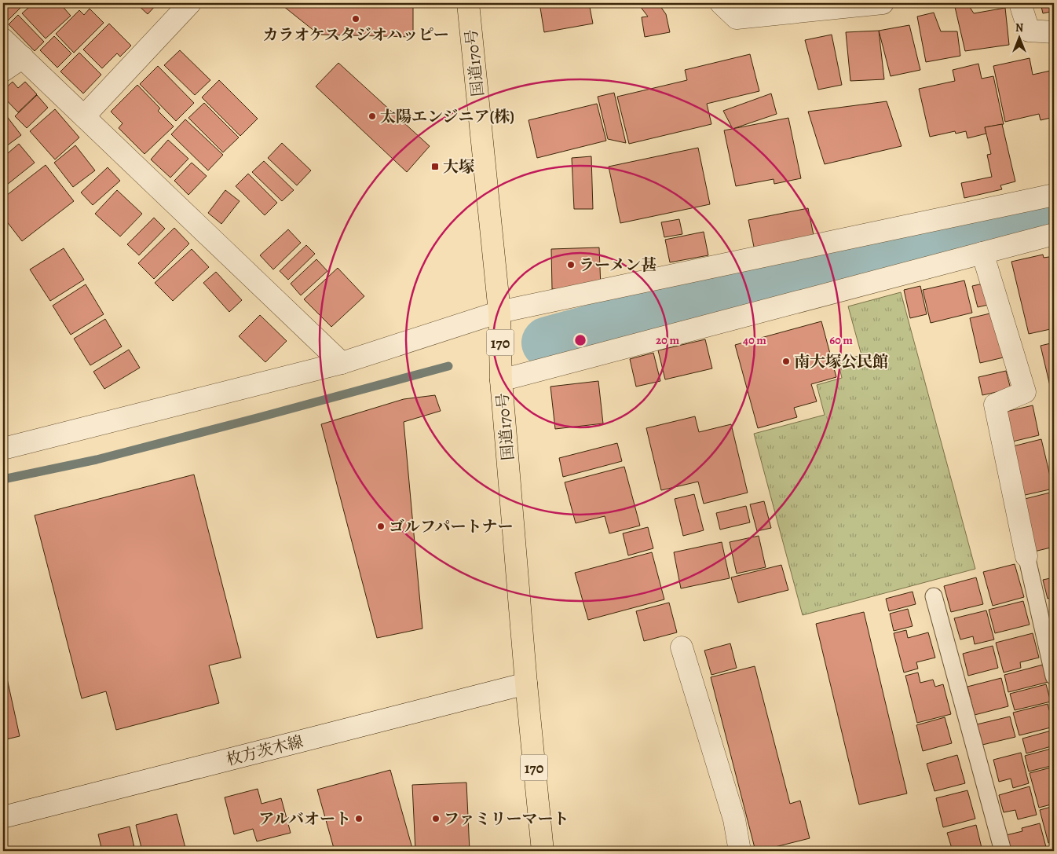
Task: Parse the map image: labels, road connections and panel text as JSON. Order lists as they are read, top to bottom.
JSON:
{
  "streets": {
    "highway": ["国道170号", "170"],
    "street": ["枚方茨木線"]
  },
  "crossings": [
    ["国道170号", "枚方茨木線"]
  ],
  "places": {
    "other": [
      "カラオケスタジオハッピー",
      "太陽エンジニア(株)",
      "ラーメン甚",
      "南大塚公民館",
      "ゴルフパートナー",
      "アルバオート",
      "ファミリーマート"
    ],
    "transit": ["大塚"]
  },
  "north": "top",
  "rings": ["20 m", "40 m", "60 m"]
}
